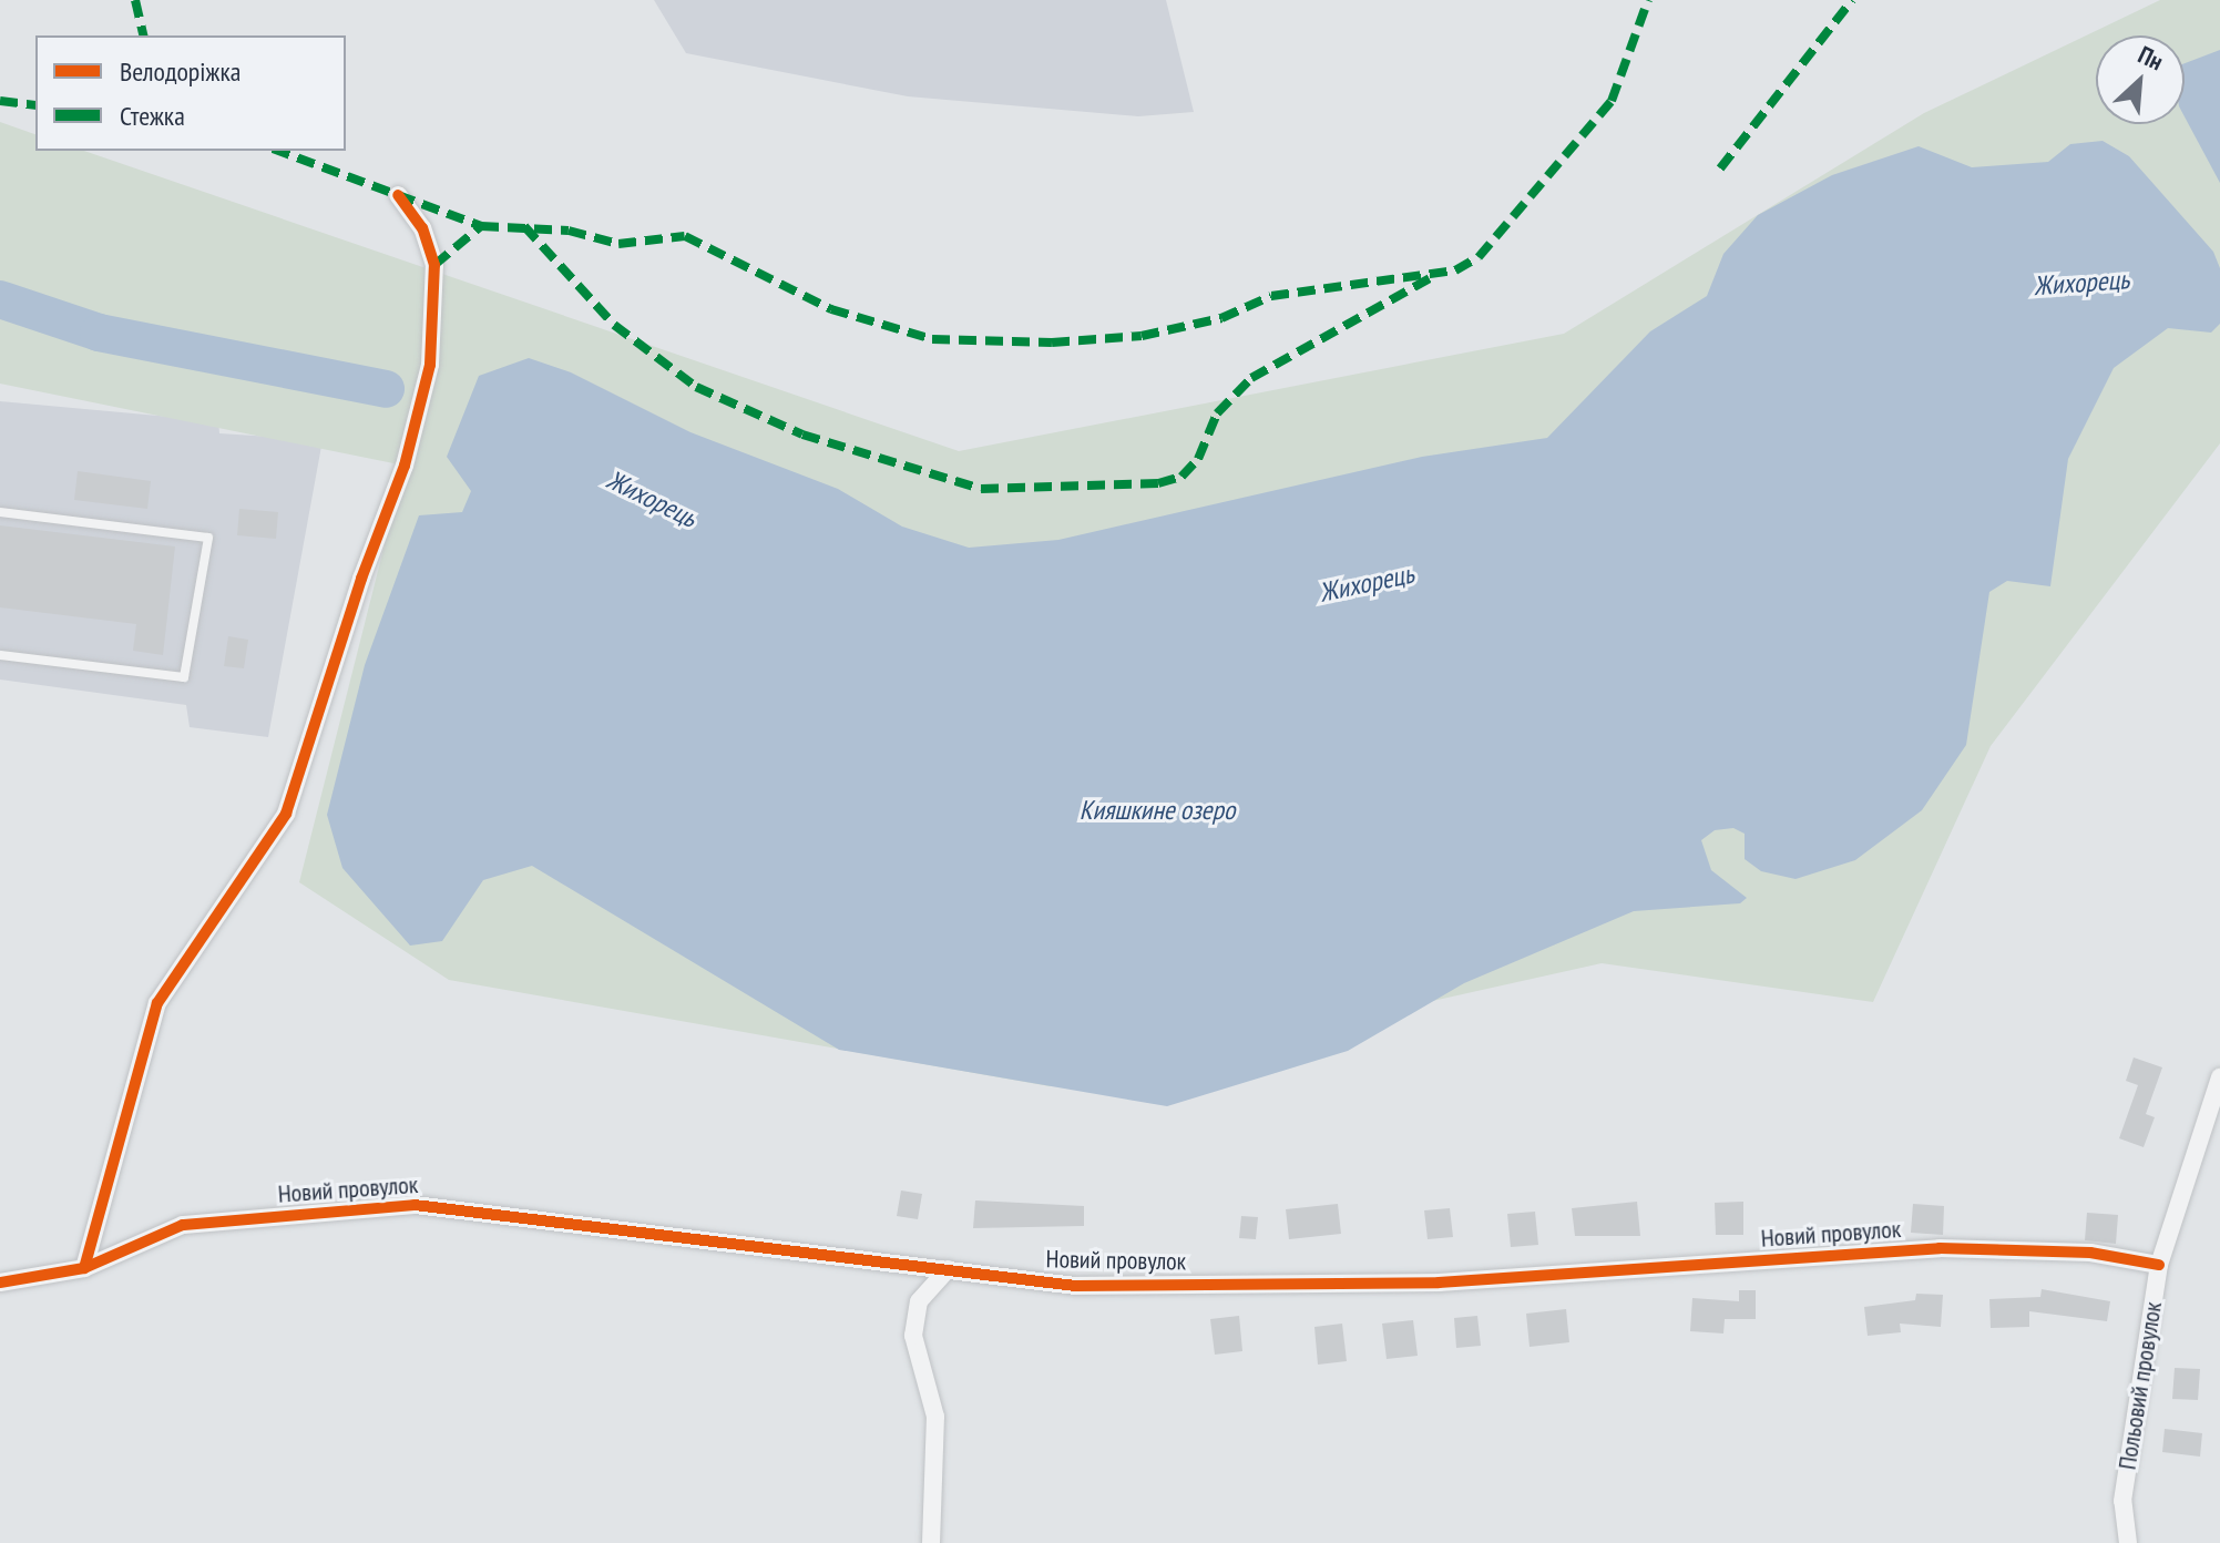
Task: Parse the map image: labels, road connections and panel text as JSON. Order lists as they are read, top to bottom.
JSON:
{
  "streets": {
    "street": ["Новий провулок", "Польовий провулок"]
  },
  "crossings": [
    ["Новий провулок", "Польовий провулок"]
  ],
  "water": ["Жихорець", "Кияшкине озеро"],
  "legend": ["Велодоріжка", "Стежка"],
  "north": "top right"
}
